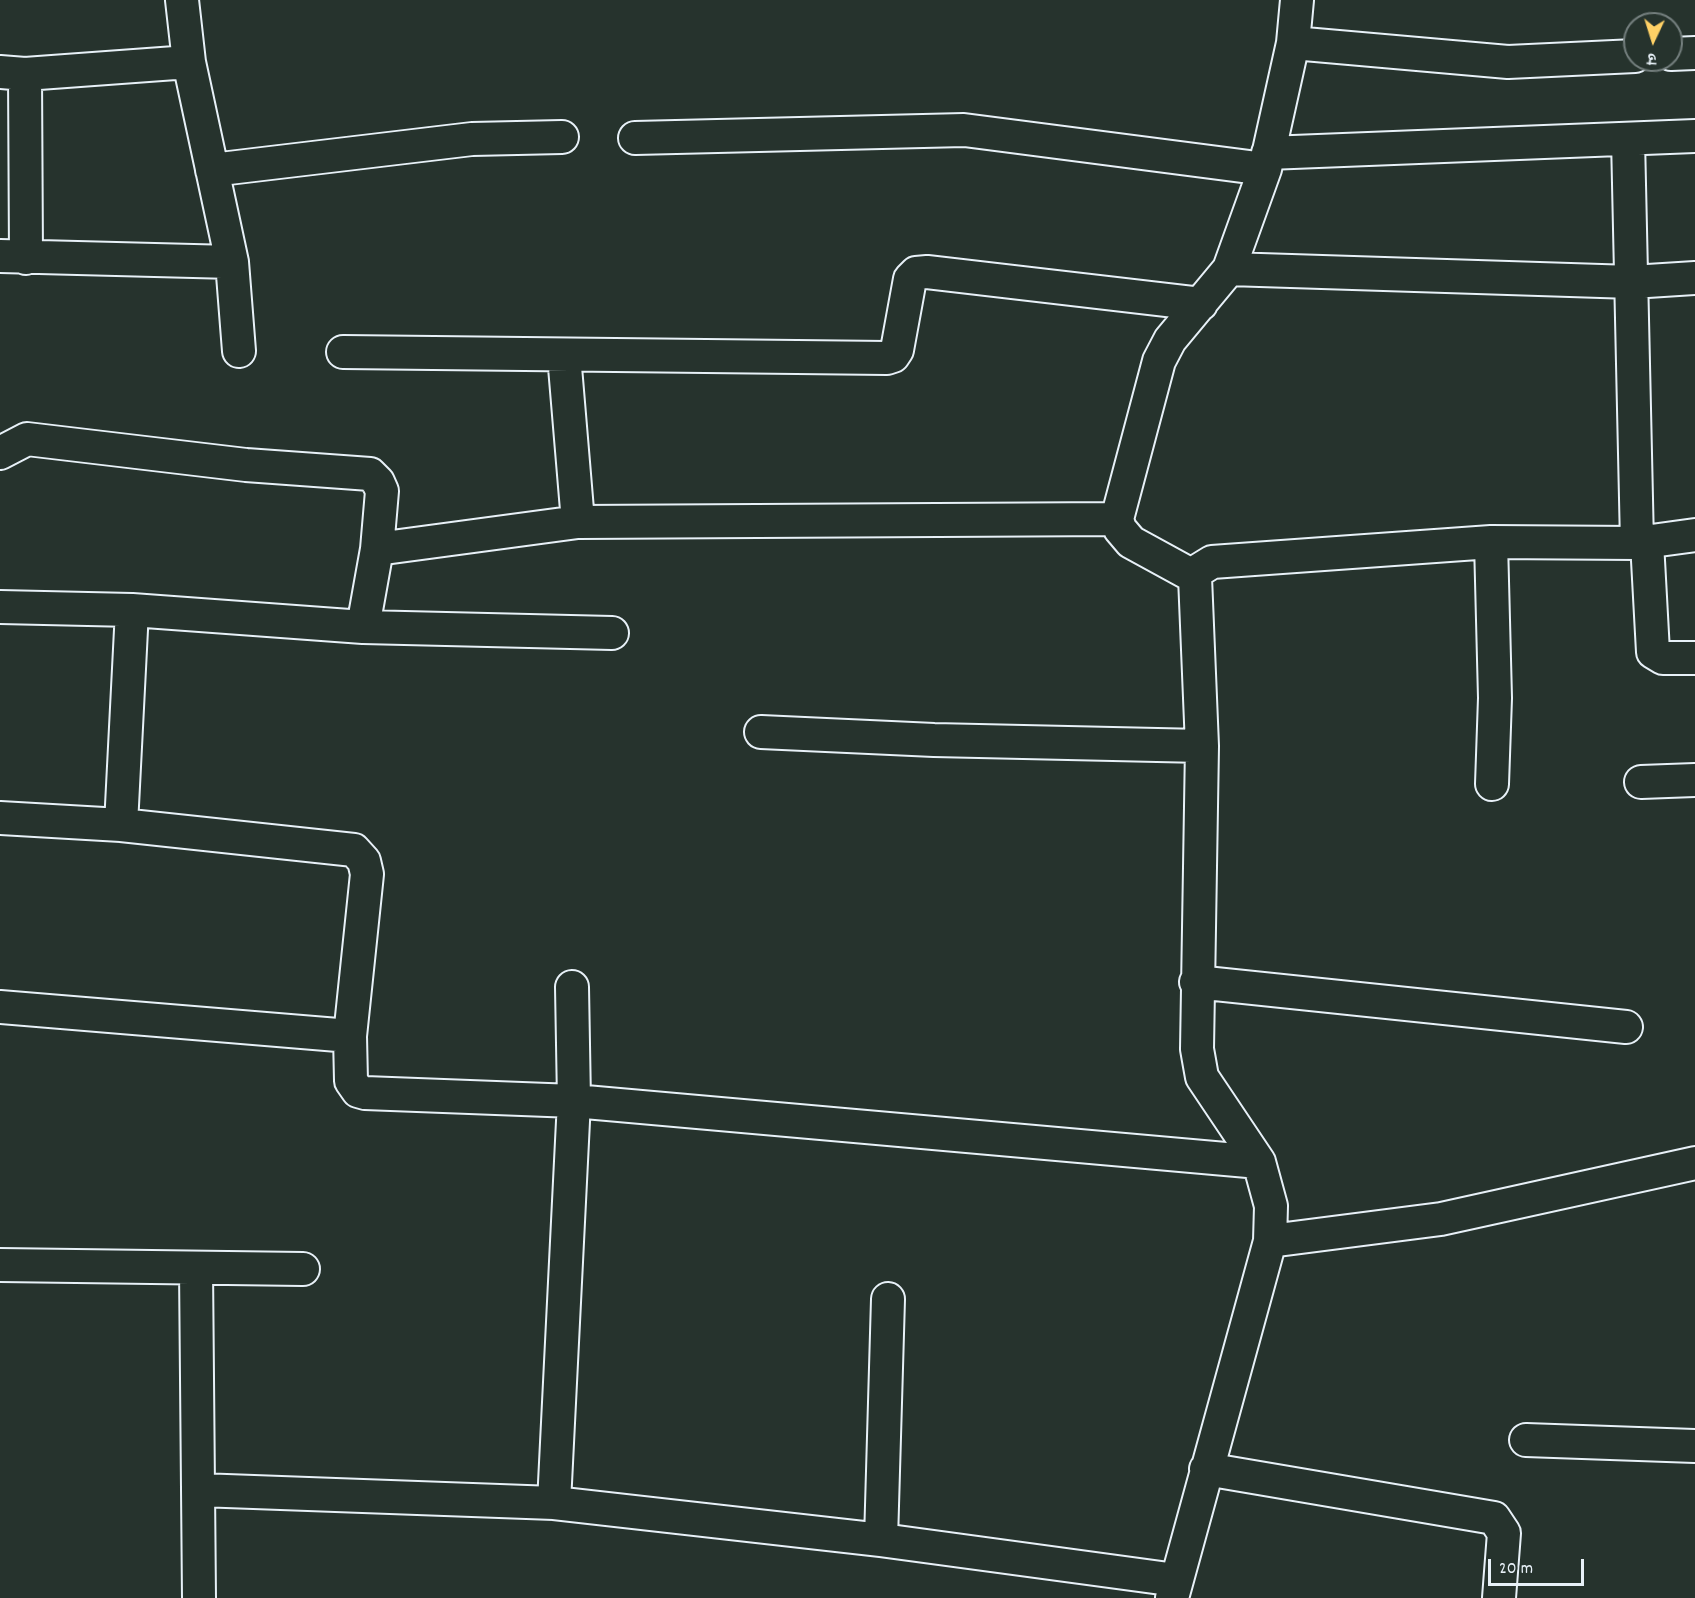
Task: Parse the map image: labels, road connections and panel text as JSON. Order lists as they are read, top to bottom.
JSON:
{
  "scale_bar": "20 m",
  "north": "bottom"
}
